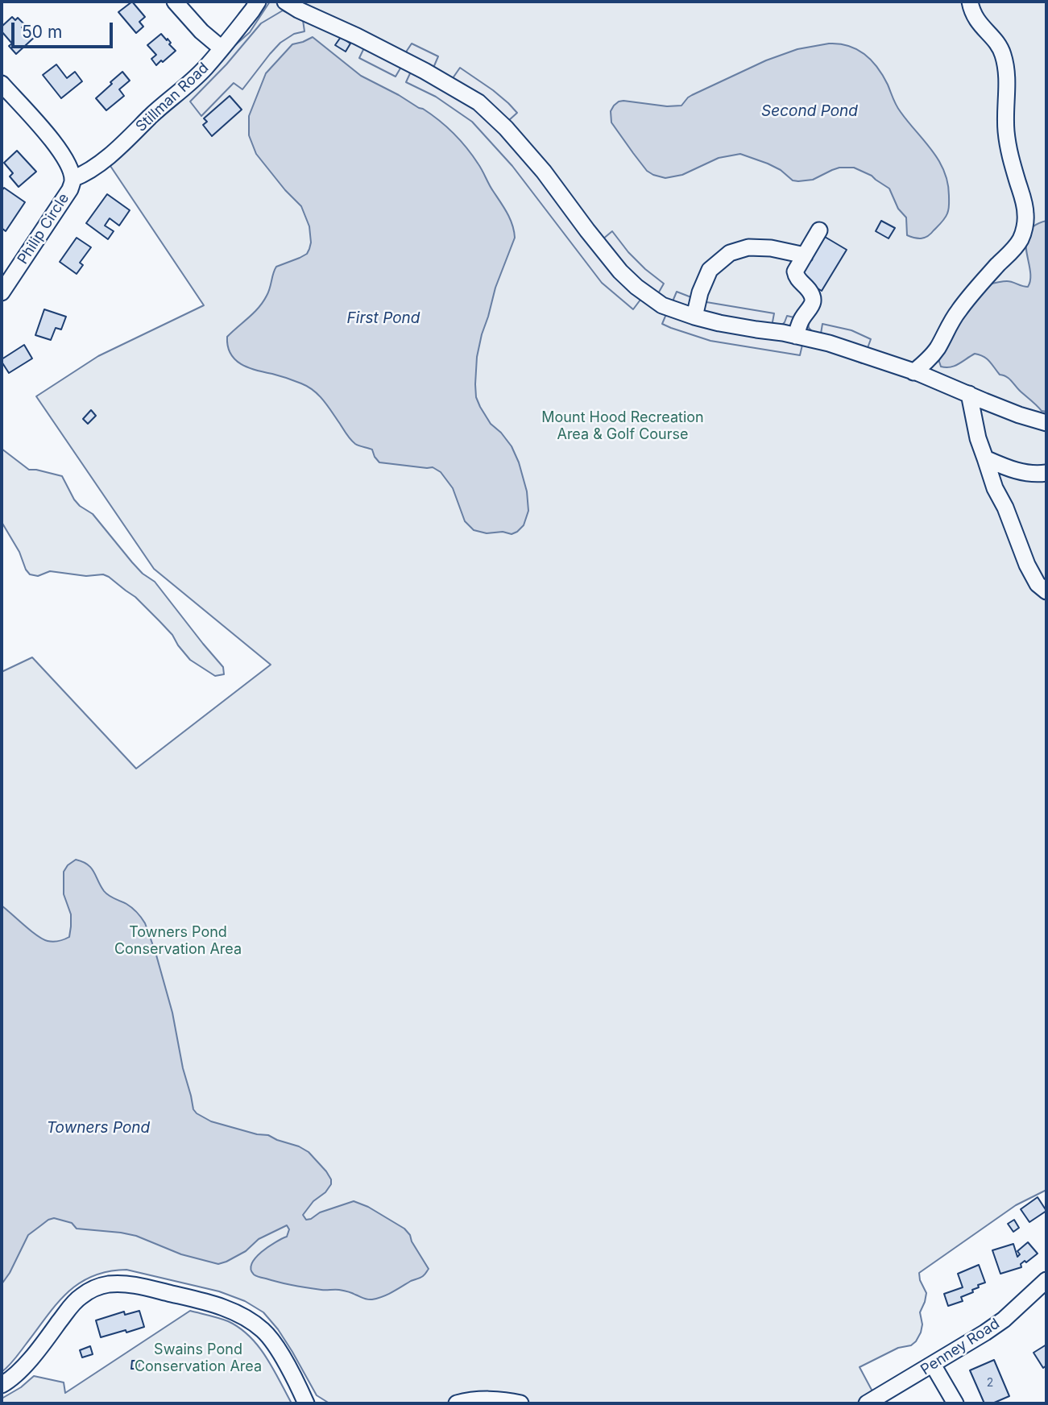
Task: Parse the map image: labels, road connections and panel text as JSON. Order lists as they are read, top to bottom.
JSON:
{
  "streets": {
    "street": ["Stillman Road", "Philip Circle", "Penney Road"]
  },
  "crossings": [
    ["Stillman Road", "Philip Circle"]
  ],
  "water": ["Second Pond", "First Pond", "Towners Pond"],
  "parks": ["Mount Hood Recreation Area & Golf Course", "Towners Pond Conservation Area", "Swains Pond Conservation Area"],
  "house_numbers": ["2"],
  "scale_bar": "50 m"
}
